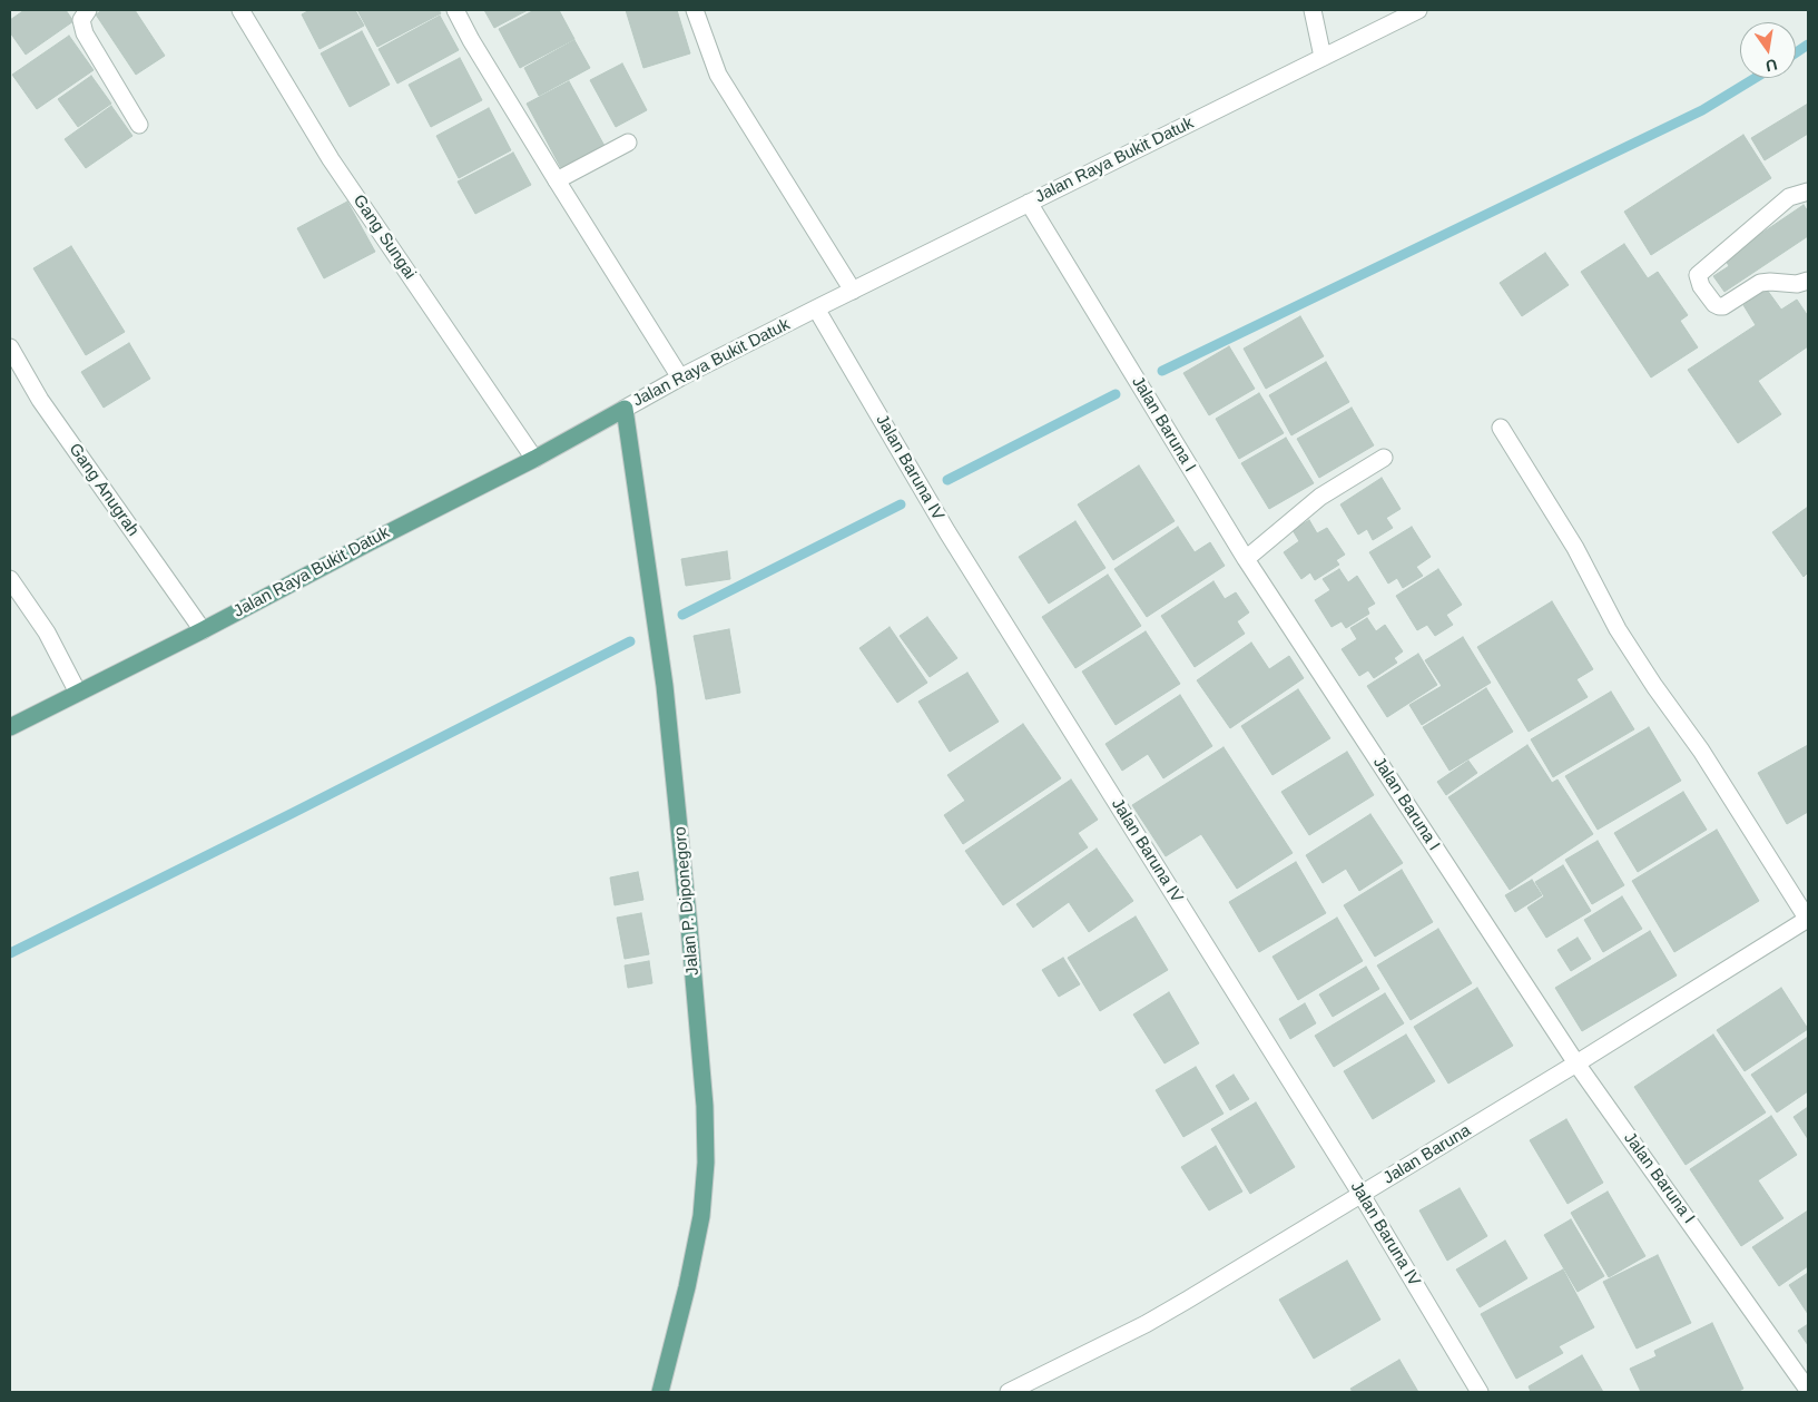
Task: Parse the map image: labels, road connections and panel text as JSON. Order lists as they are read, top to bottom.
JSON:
{
  "streets": {
    "main road": ["Jalan Raya Bukit Datuk", "Jalan P. Diponegoro"],
    "street": [
      "Gang Sungai",
      "Jalan Baruna I",
      "Jalan Baruna IV",
      "Gang Anugrah",
      "Jalan Baruna"
    ]
  },
  "crossings": [
    ["Jalan Raya Bukit Datuk", "Gang Sungai"],
    ["Jalan Raya Bukit Datuk", "Jalan Baruna I"],
    ["Jalan Raya Bukit Datuk", "Jalan Baruna IV"],
    ["Jalan Raya Bukit Datuk", "Gang Anugrah"],
    ["Jalan Raya Bukit Datuk", "Jalan P. Diponegoro"],
    ["Jalan Baruna I", "Jalan Baruna"],
    ["Jalan Baruna IV", "Jalan Baruna"]
  ],
  "north": "bottom"
}
